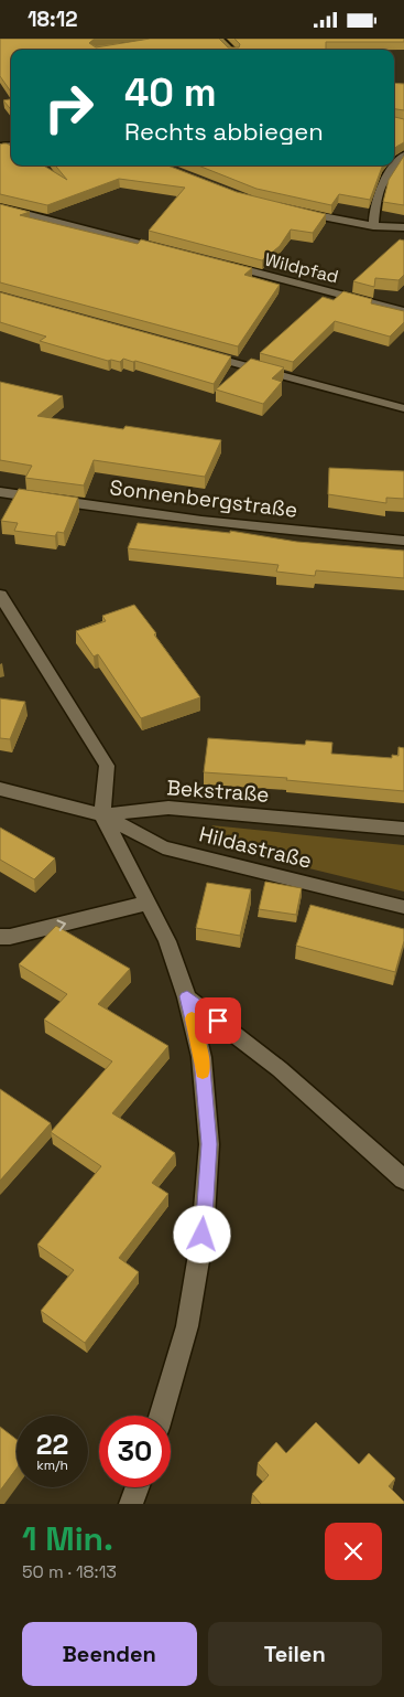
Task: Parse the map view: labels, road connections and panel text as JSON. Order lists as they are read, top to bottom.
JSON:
{
  "streets": {
    "street": [
      "Wildpfad",
      "Sonnenbergstraße",
      "Bekstraße",
      "Hildastraße"
    ]
  },
  "crossings": [
    ["Bekstraße", "Hildastraße"]
  ],
  "page": {
    "status": "18:12",
    "turn": ["40 m", "Rechts abbiegen"],
    "speed": "22 km/h",
    "limit": "30",
    "heading": ["1 Min.", "50 m · 18:13"],
    "buttons": ["Beenden", "Teilen"]
  }
}
